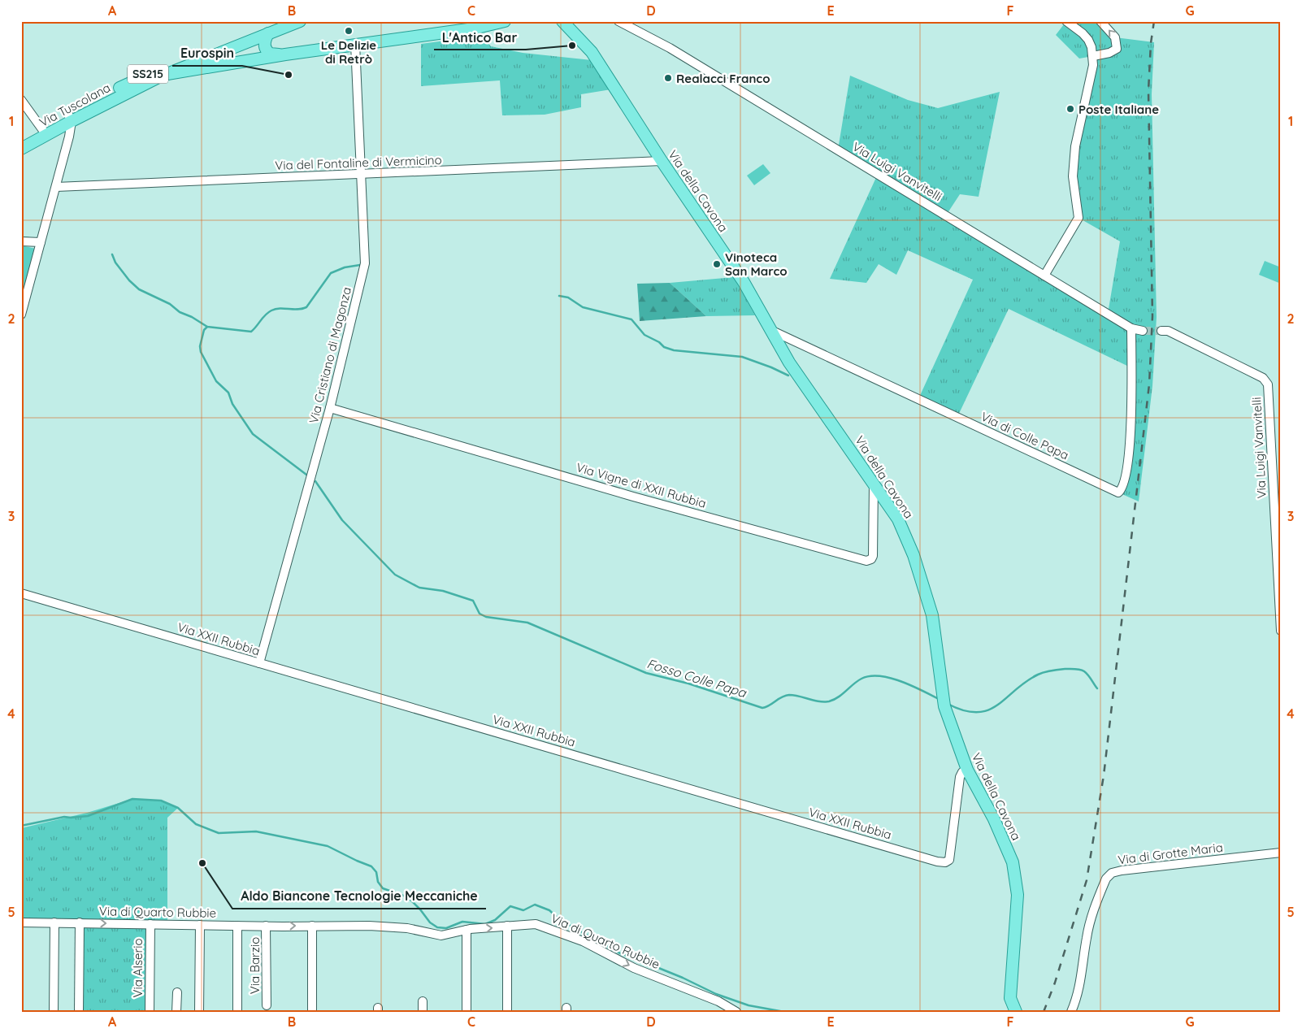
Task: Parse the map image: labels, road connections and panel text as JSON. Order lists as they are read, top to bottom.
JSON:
{
  "streets": {
    "main road": ["SS215", "Via Tuscolana", "Via della Cavona"],
    "street": [
      "Via del Fontaline di Vermicino",
      "Via Luigi Vanvitelli",
      "Via Cristiano di Magonza",
      "Via di Colle Papa",
      "Via Vigne di XXII Rubbia",
      "Via XXII Rubbia",
      "Via di Grotte Maria",
      "Via di Quarto Rubbie",
      "Via Barzio",
      "Via Alserio"
    ]
  },
  "crossings": [
    ["Via del Fontaline di Vermicino", "Via della Cavona"],
    ["Via del Fontaline di Vermicino", "Via Cristiano di Magonza"],
    ["Via Luigi Vanvitelli", "Via di Colle Papa"],
    ["Via della Cavona", "Via di Colle Papa"],
    ["Via della Cavona", "Via Vigne di XXII Rubbia"],
    ["Via della Cavona", "Via XXII Rubbia"],
    ["Via Cristiano di Magonza", "Via Vigne di XXII Rubbia"],
    ["Via Cristiano di Magonza", "Via XXII Rubbia"],
    ["Via di Quarto Rubbie", "Via Barzio"],
    ["Via di Quarto Rubbie", "Via Alserio"]
  ],
  "one_way": ["Via di Quarto Rubbie"],
  "water": ["Fosso Colle Papa"],
  "places": [
    "Le Delizie di Retrò",
    "L'Antico Bar",
    "Eurospin",
    "Realacci Franco",
    "Poste Italiane",
    "Vinoteca San Marco",
    "Aldo Biancone Tecnologie Meccaniche"
  ],
  "grid": {
    "columns": [
      "A",
      "B",
      "C",
      "D",
      "E",
      "F",
      "G"
    ],
    "rows": [
      "1",
      "2",
      "3",
      "4",
      "5"
    ]
  }
}
